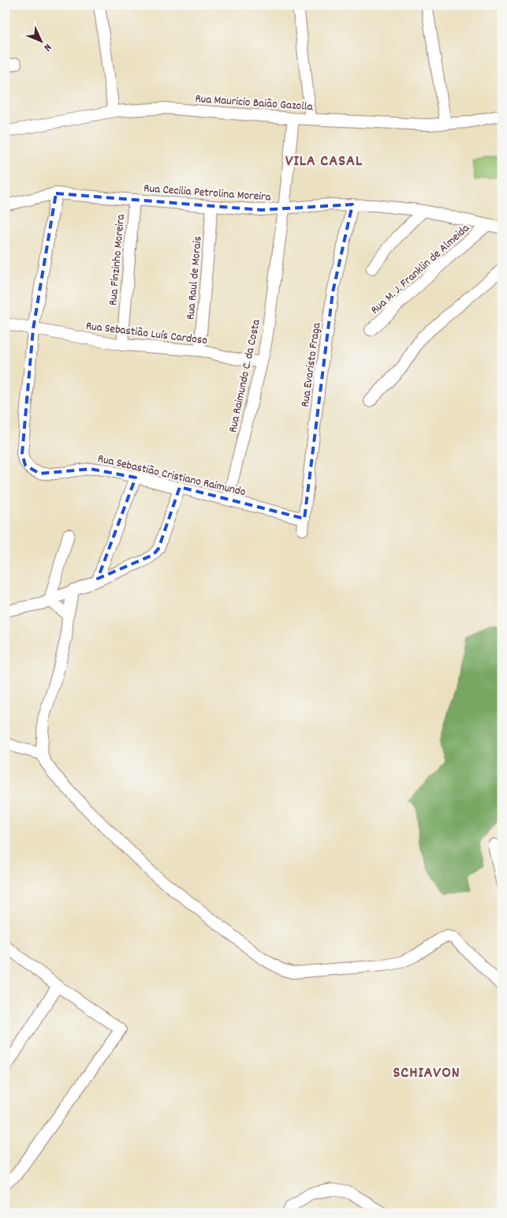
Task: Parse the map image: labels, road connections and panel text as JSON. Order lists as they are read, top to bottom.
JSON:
{
  "streets": {
    "street": [
      "Rua Mauricio Baião Gazolla",
      "Rua Cecilia Petrolina Moreira",
      "Rua Finzinho Moreira",
      "Rua M. J. Franklin de Almeida",
      "Rua Raul de Morais",
      "Rua Sebastião Luís Cardoso",
      "Rua Evaristo Fraga",
      "Rua Raimundo C. da Costa",
      "Rua Sebastião Cristiano Raimundo"
    ]
  },
  "crossings": [
    ["Rua Mauricio Baião Gazolla", "Rua Raimundo C. da Costa"],
    ["Rua Cecilia Petrolina Moreira", "Rua Finzinho Moreira"],
    ["Rua Cecilia Petrolina Moreira", "Rua M. J. Franklin de Almeida"],
    ["Rua Cecilia Petrolina Moreira", "Rua Raul de Morais"],
    ["Rua Cecilia Petrolina Moreira", "Rua Evaristo Fraga"],
    ["Rua Cecilia Petrolina Moreira", "Rua Raimundo C. da Costa"],
    ["Rua Cecilia Petrolina Moreira", "Rua Sebastião Cristiano Raimundo"],
    ["Rua Finzinho Moreira", "Rua Sebastião Luís Cardoso"],
    ["Rua Raul de Morais", "Rua Sebastião Luís Cardoso"],
    ["Rua Sebastião Luís Cardoso", "Rua Raimundo C. da Costa"],
    ["Rua Sebastião Luís Cardoso", "Rua Sebastião Cristiano Raimundo"],
    ["Rua Evaristo Fraga", "Rua Sebastião Cristiano Raimundo"],
    ["Rua Raimundo C. da Costa", "Rua Sebastião Cristiano Raimundo"]
  ],
  "districts": ["VILA CASAL", "SCHIAVON"],
  "north": "bottom right"
}
